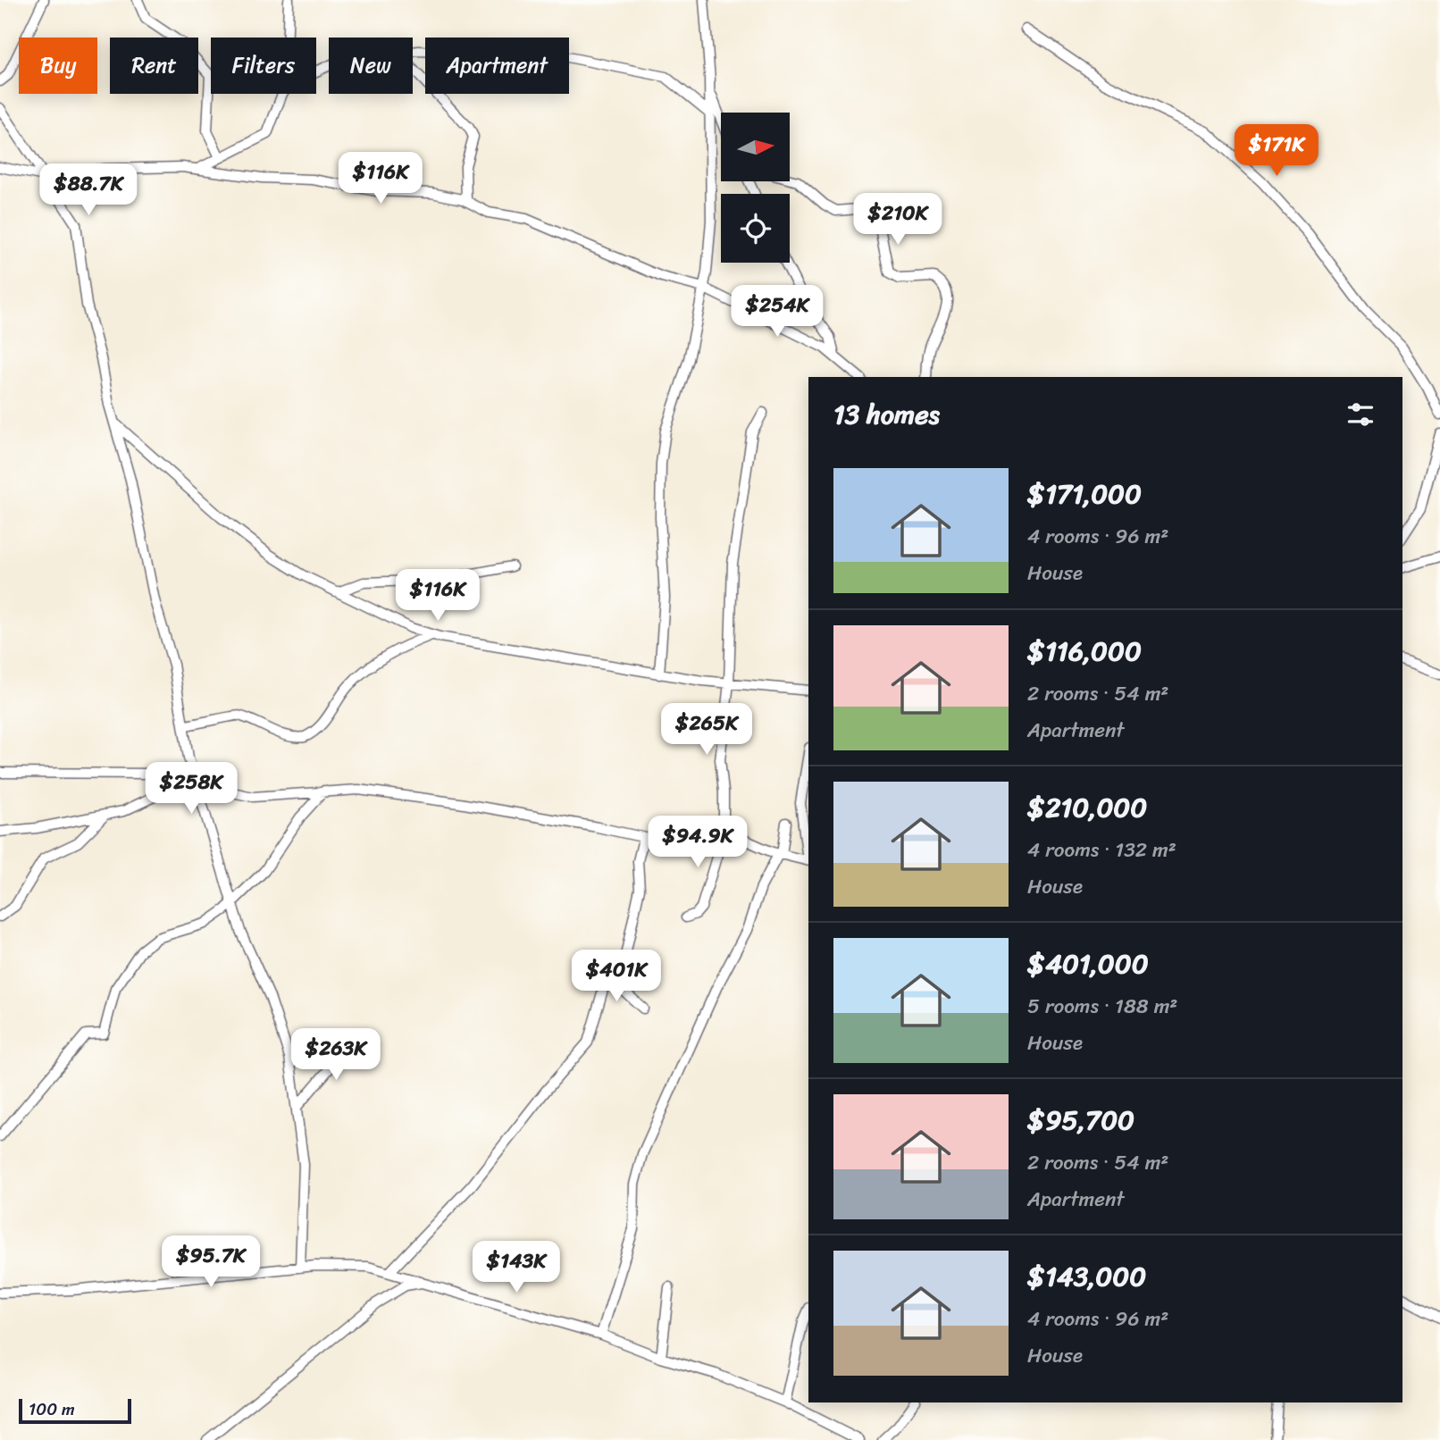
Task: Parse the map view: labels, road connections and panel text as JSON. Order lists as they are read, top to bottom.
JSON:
{
  "scale_bar": "100 m",
  "north": "right",
  "page": {
    "chip": [
      "Buy",
      "Rent",
      "Filters",
      "New",
      "Apartment"
    ],
    "price": [
      "$171K",
      "$116K",
      "$88.7K",
      "$210K",
      "$254K",
      "$116K",
      "$265K",
      "$258K",
      "$94.9K",
      "$401K",
      "$263K",
      "$95.7K",
      "$143K"
    ],
    "heading": "13 homes",
    "list": [
      {
        "name": "$171,000",
        "note": "4 rooms · 96 m² · House"
      },
      {
        "name": "$116,000",
        "note": "2 rooms · 54 m² · Apartment"
      },
      {
        "name": "$210,000",
        "note": "4 rooms · 132 m² · House"
      },
      {
        "name": "$401,000",
        "note": "5 rooms · 188 m² · House"
      },
      {
        "name": "$95,700",
        "note": "2 rooms · 54 m² · Apartment"
      },
      {
        "name": "$143,000",
        "note": "4 rooms · 96 m² · House"
      }
    ],
    "scale": "100 m"
  }
}
